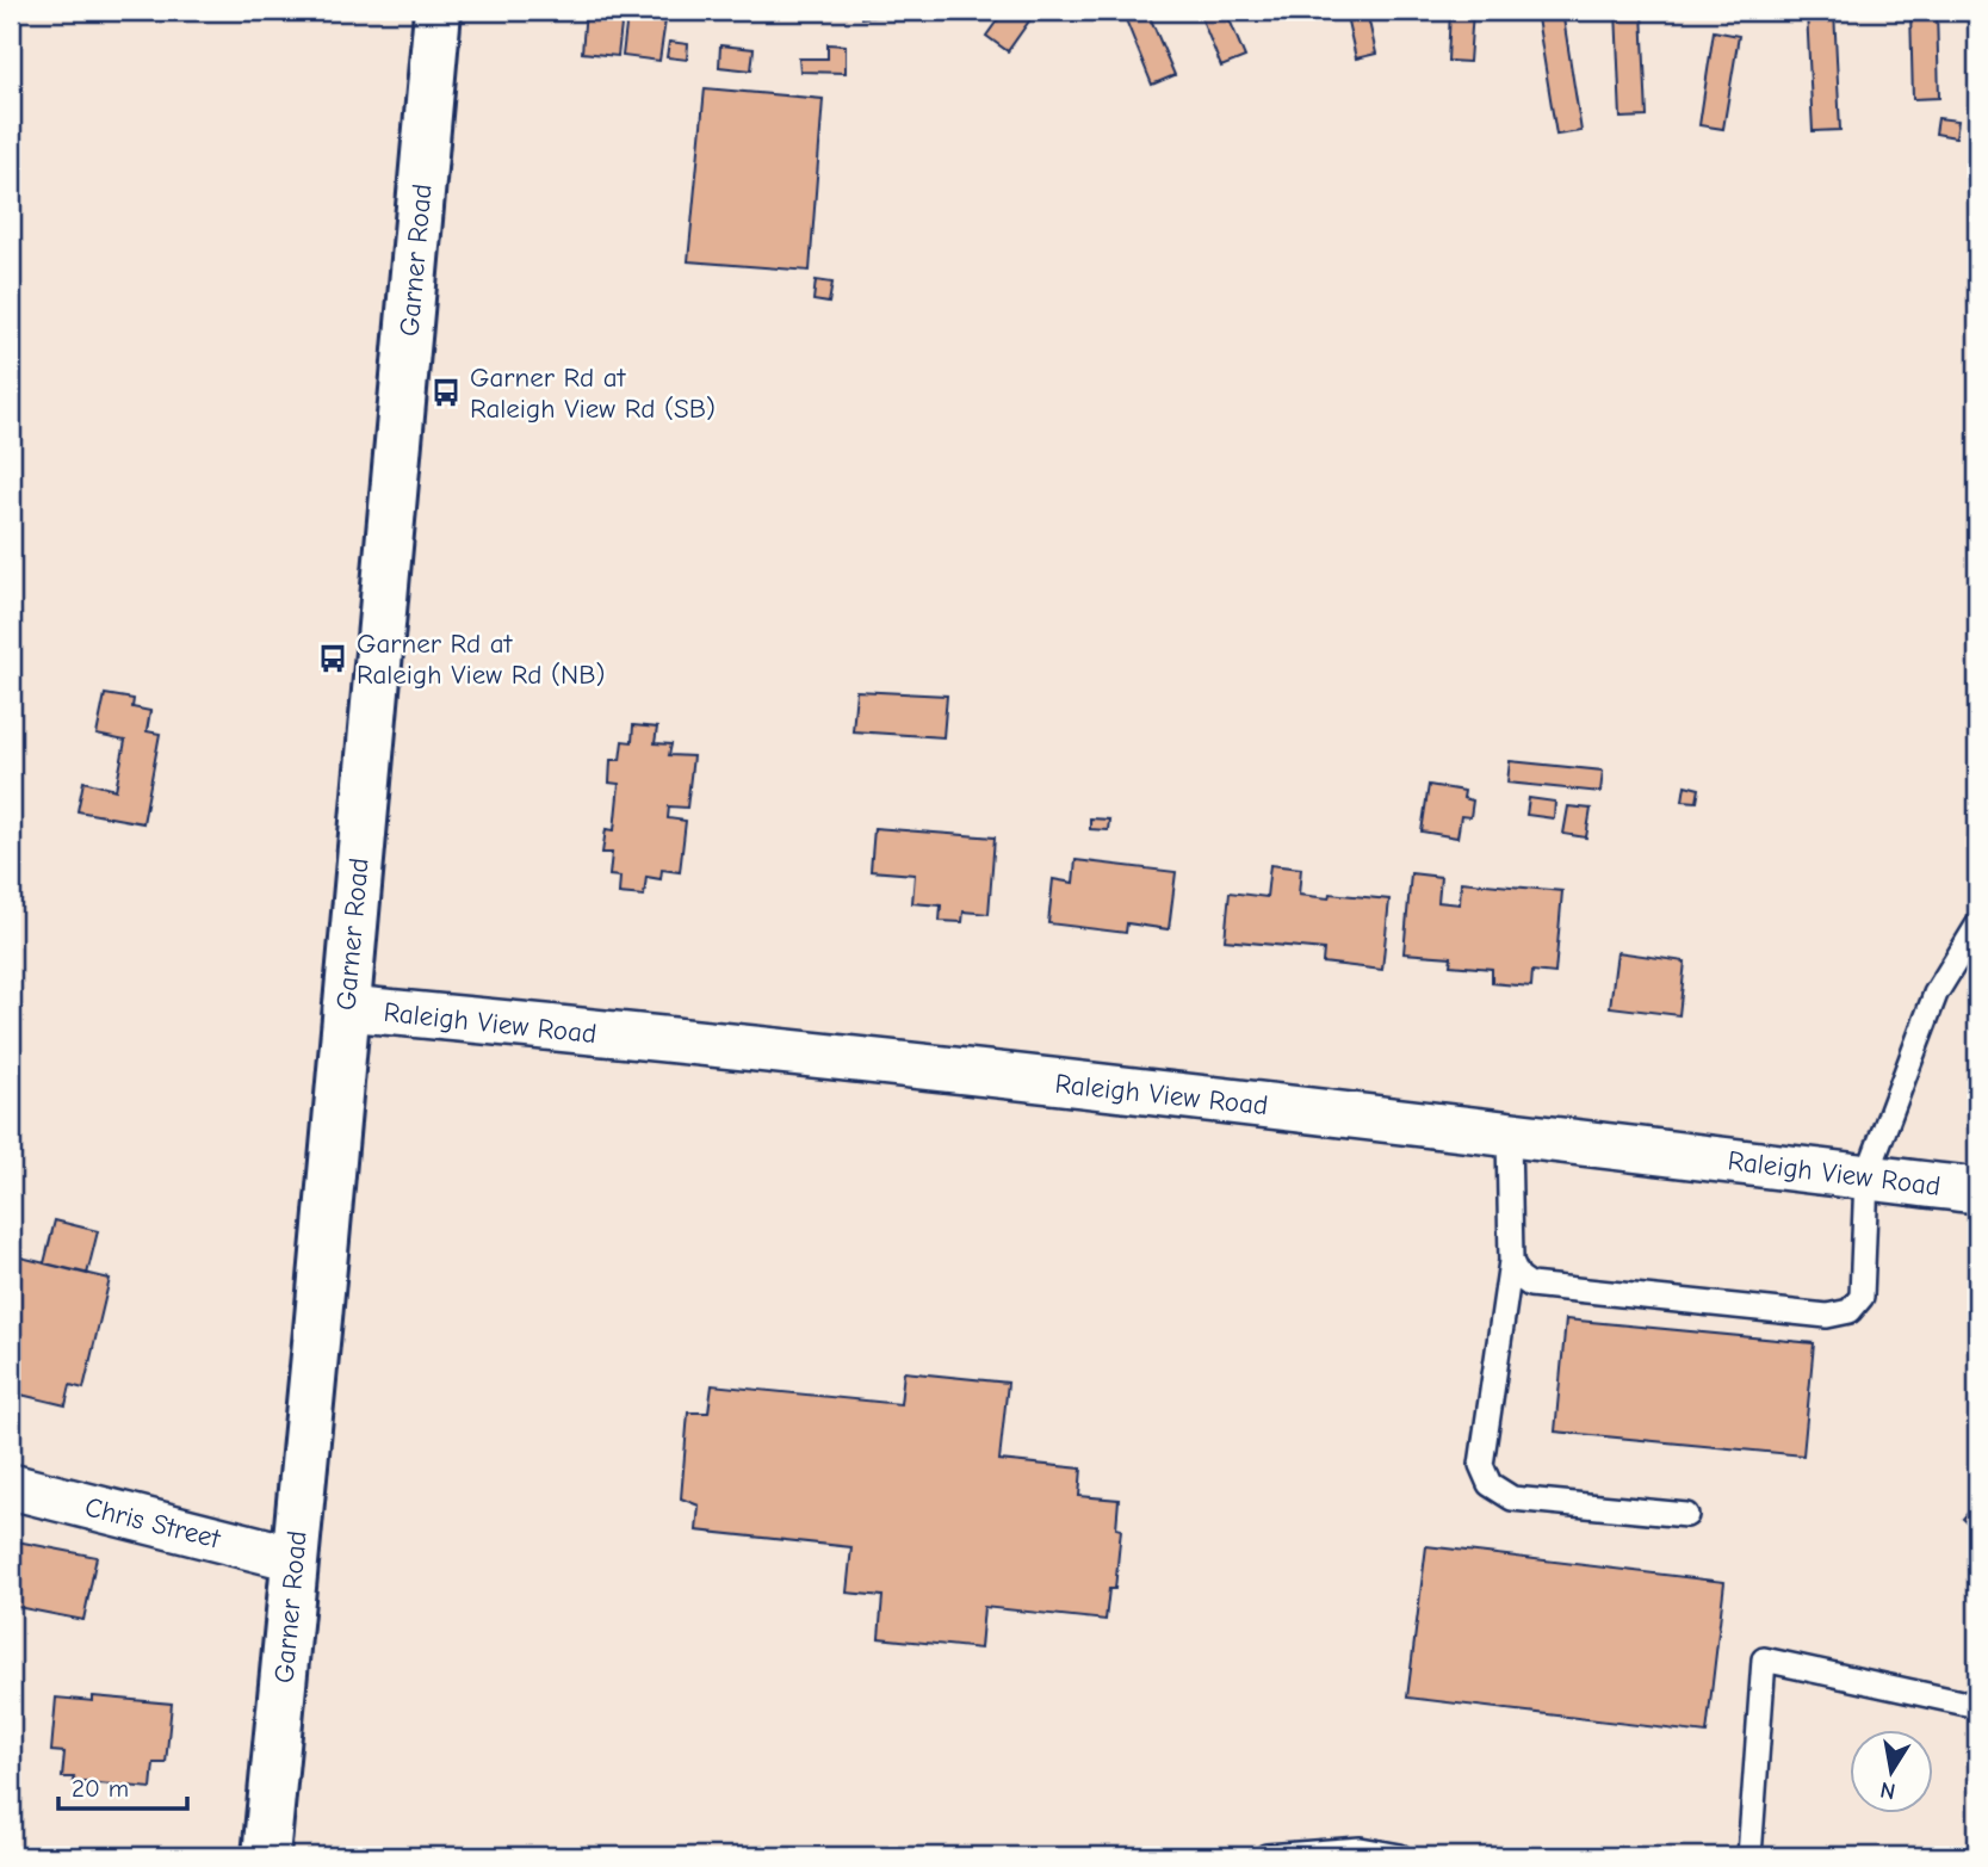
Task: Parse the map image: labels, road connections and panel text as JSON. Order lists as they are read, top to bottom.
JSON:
{
  "streets": {
    "main road": ["Garner Road"],
    "street": ["Raleigh View Road", "Chris Street"]
  },
  "crossings": [
    ["Garner Road", "Raleigh View Road"],
    ["Garner Road", "Chris Street"]
  ],
  "places": {
    "bus stop": ["Garner Rd at Raleigh View Rd (SB)", "Garner Rd at Raleigh View Rd (NB)"]
  },
  "scale_bar": "20 m",
  "north": "bottom"
}
